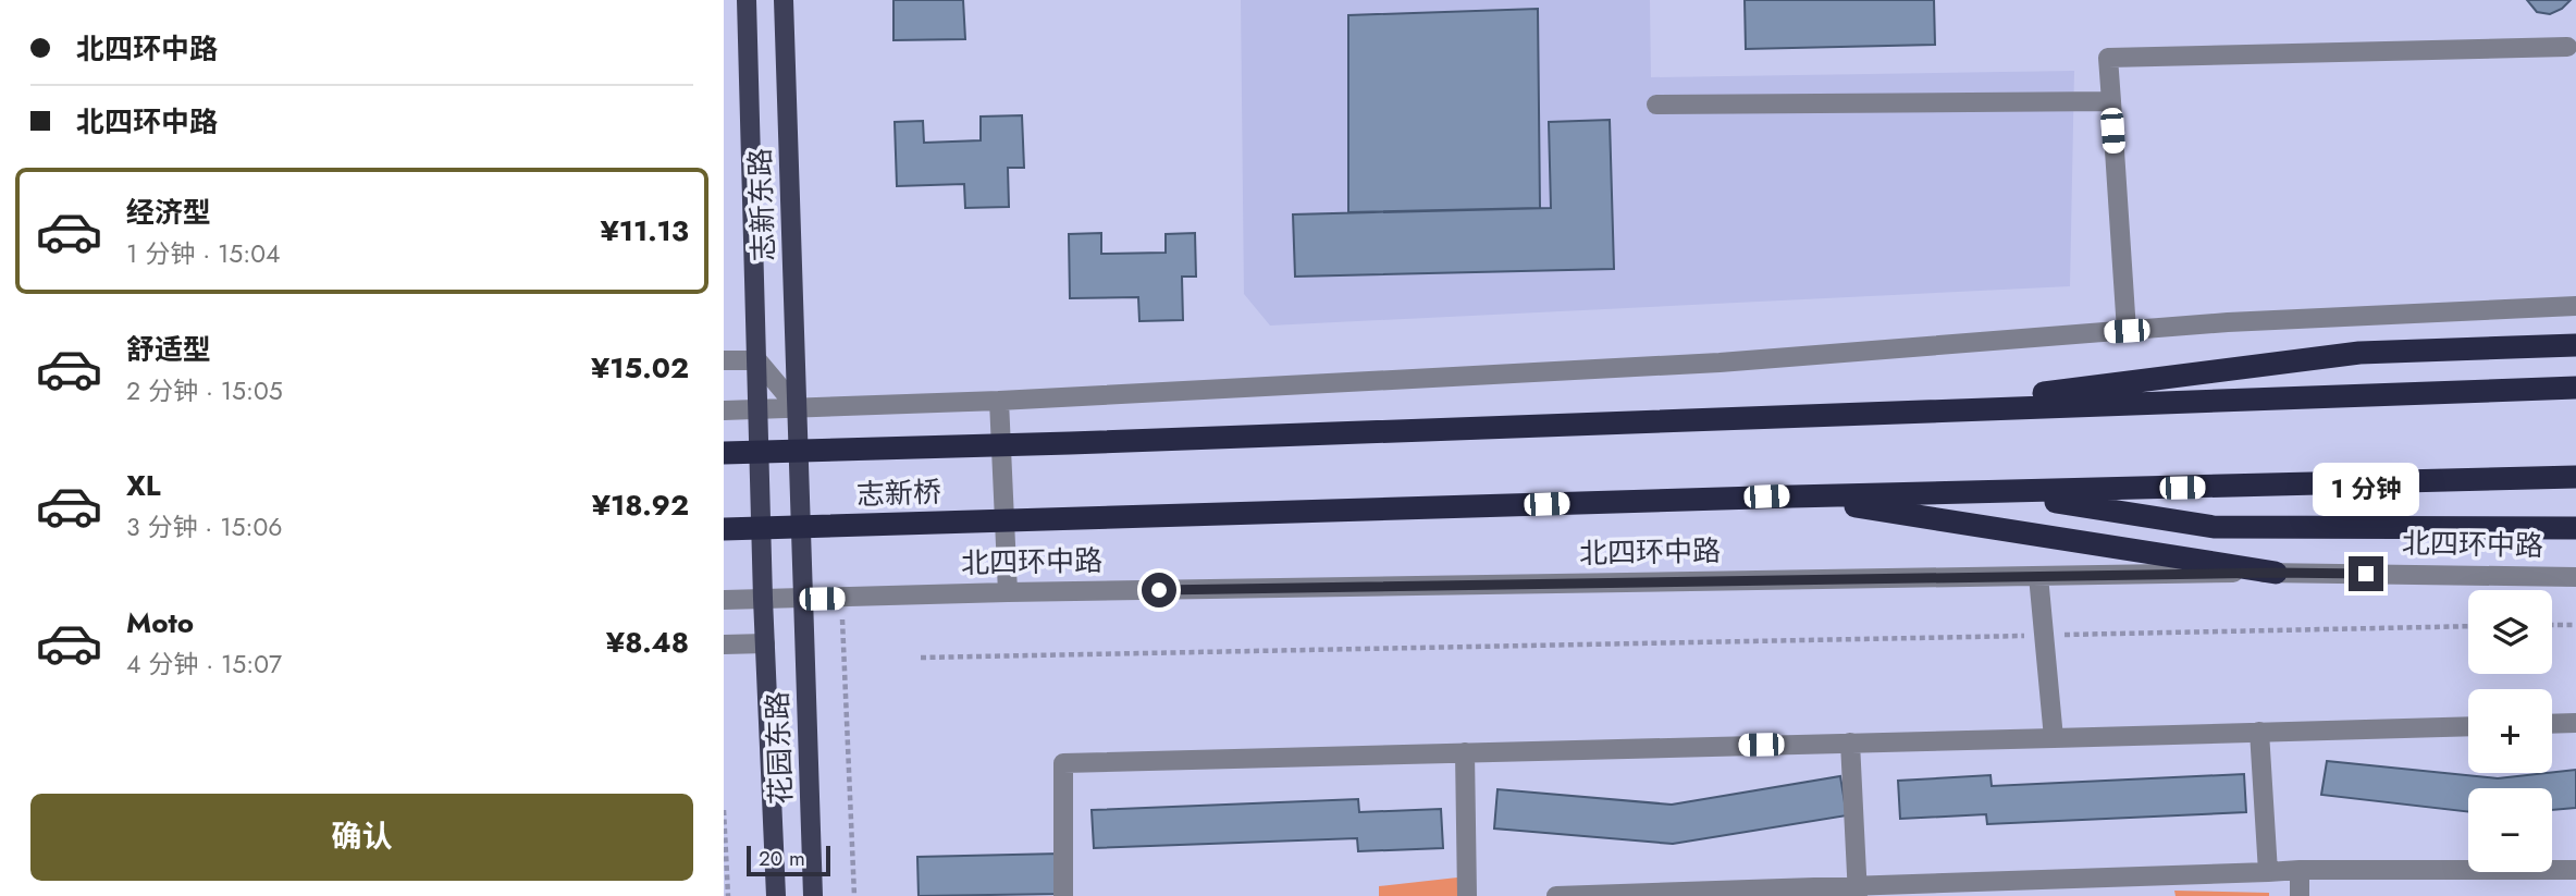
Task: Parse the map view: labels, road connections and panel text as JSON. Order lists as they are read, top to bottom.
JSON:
{
  "streets": {
    "highway": ["志新桥", "北四环中路"],
    "main road": ["志新东路", "花园东路"]
  },
  "crossings": [
    ["志新东路", "北四环中路"],
    ["志新东路", "花园东路"],
    ["志新桥", "北四环中路"],
    ["北四环中路", "花园东路"]
  ],
  "scale_bar": "20 m",
  "page": {
    "banner": ["北四环中路", "北四环中路"],
    "list": [
      {
        "name": "经济型",
        "note": "1 分钟 · 15:04",
        "value": "¥11.13"
      },
      {
        "name": "舒适型",
        "note": "2 分钟 · 15:05",
        "value": "¥15.02"
      },
      {
        "name": "XL",
        "note": "3 分钟 · 15:06",
        "value": "¥18.92"
      },
      {
        "name": "Moto",
        "note": "4 分钟 · 15:07",
        "value": "¥8.48"
      }
    ],
    "bubble": "1 分钟",
    "map_buttons": ["+", "−"],
    "buttons": "确认",
    "scale": "20 m"
  }
}
